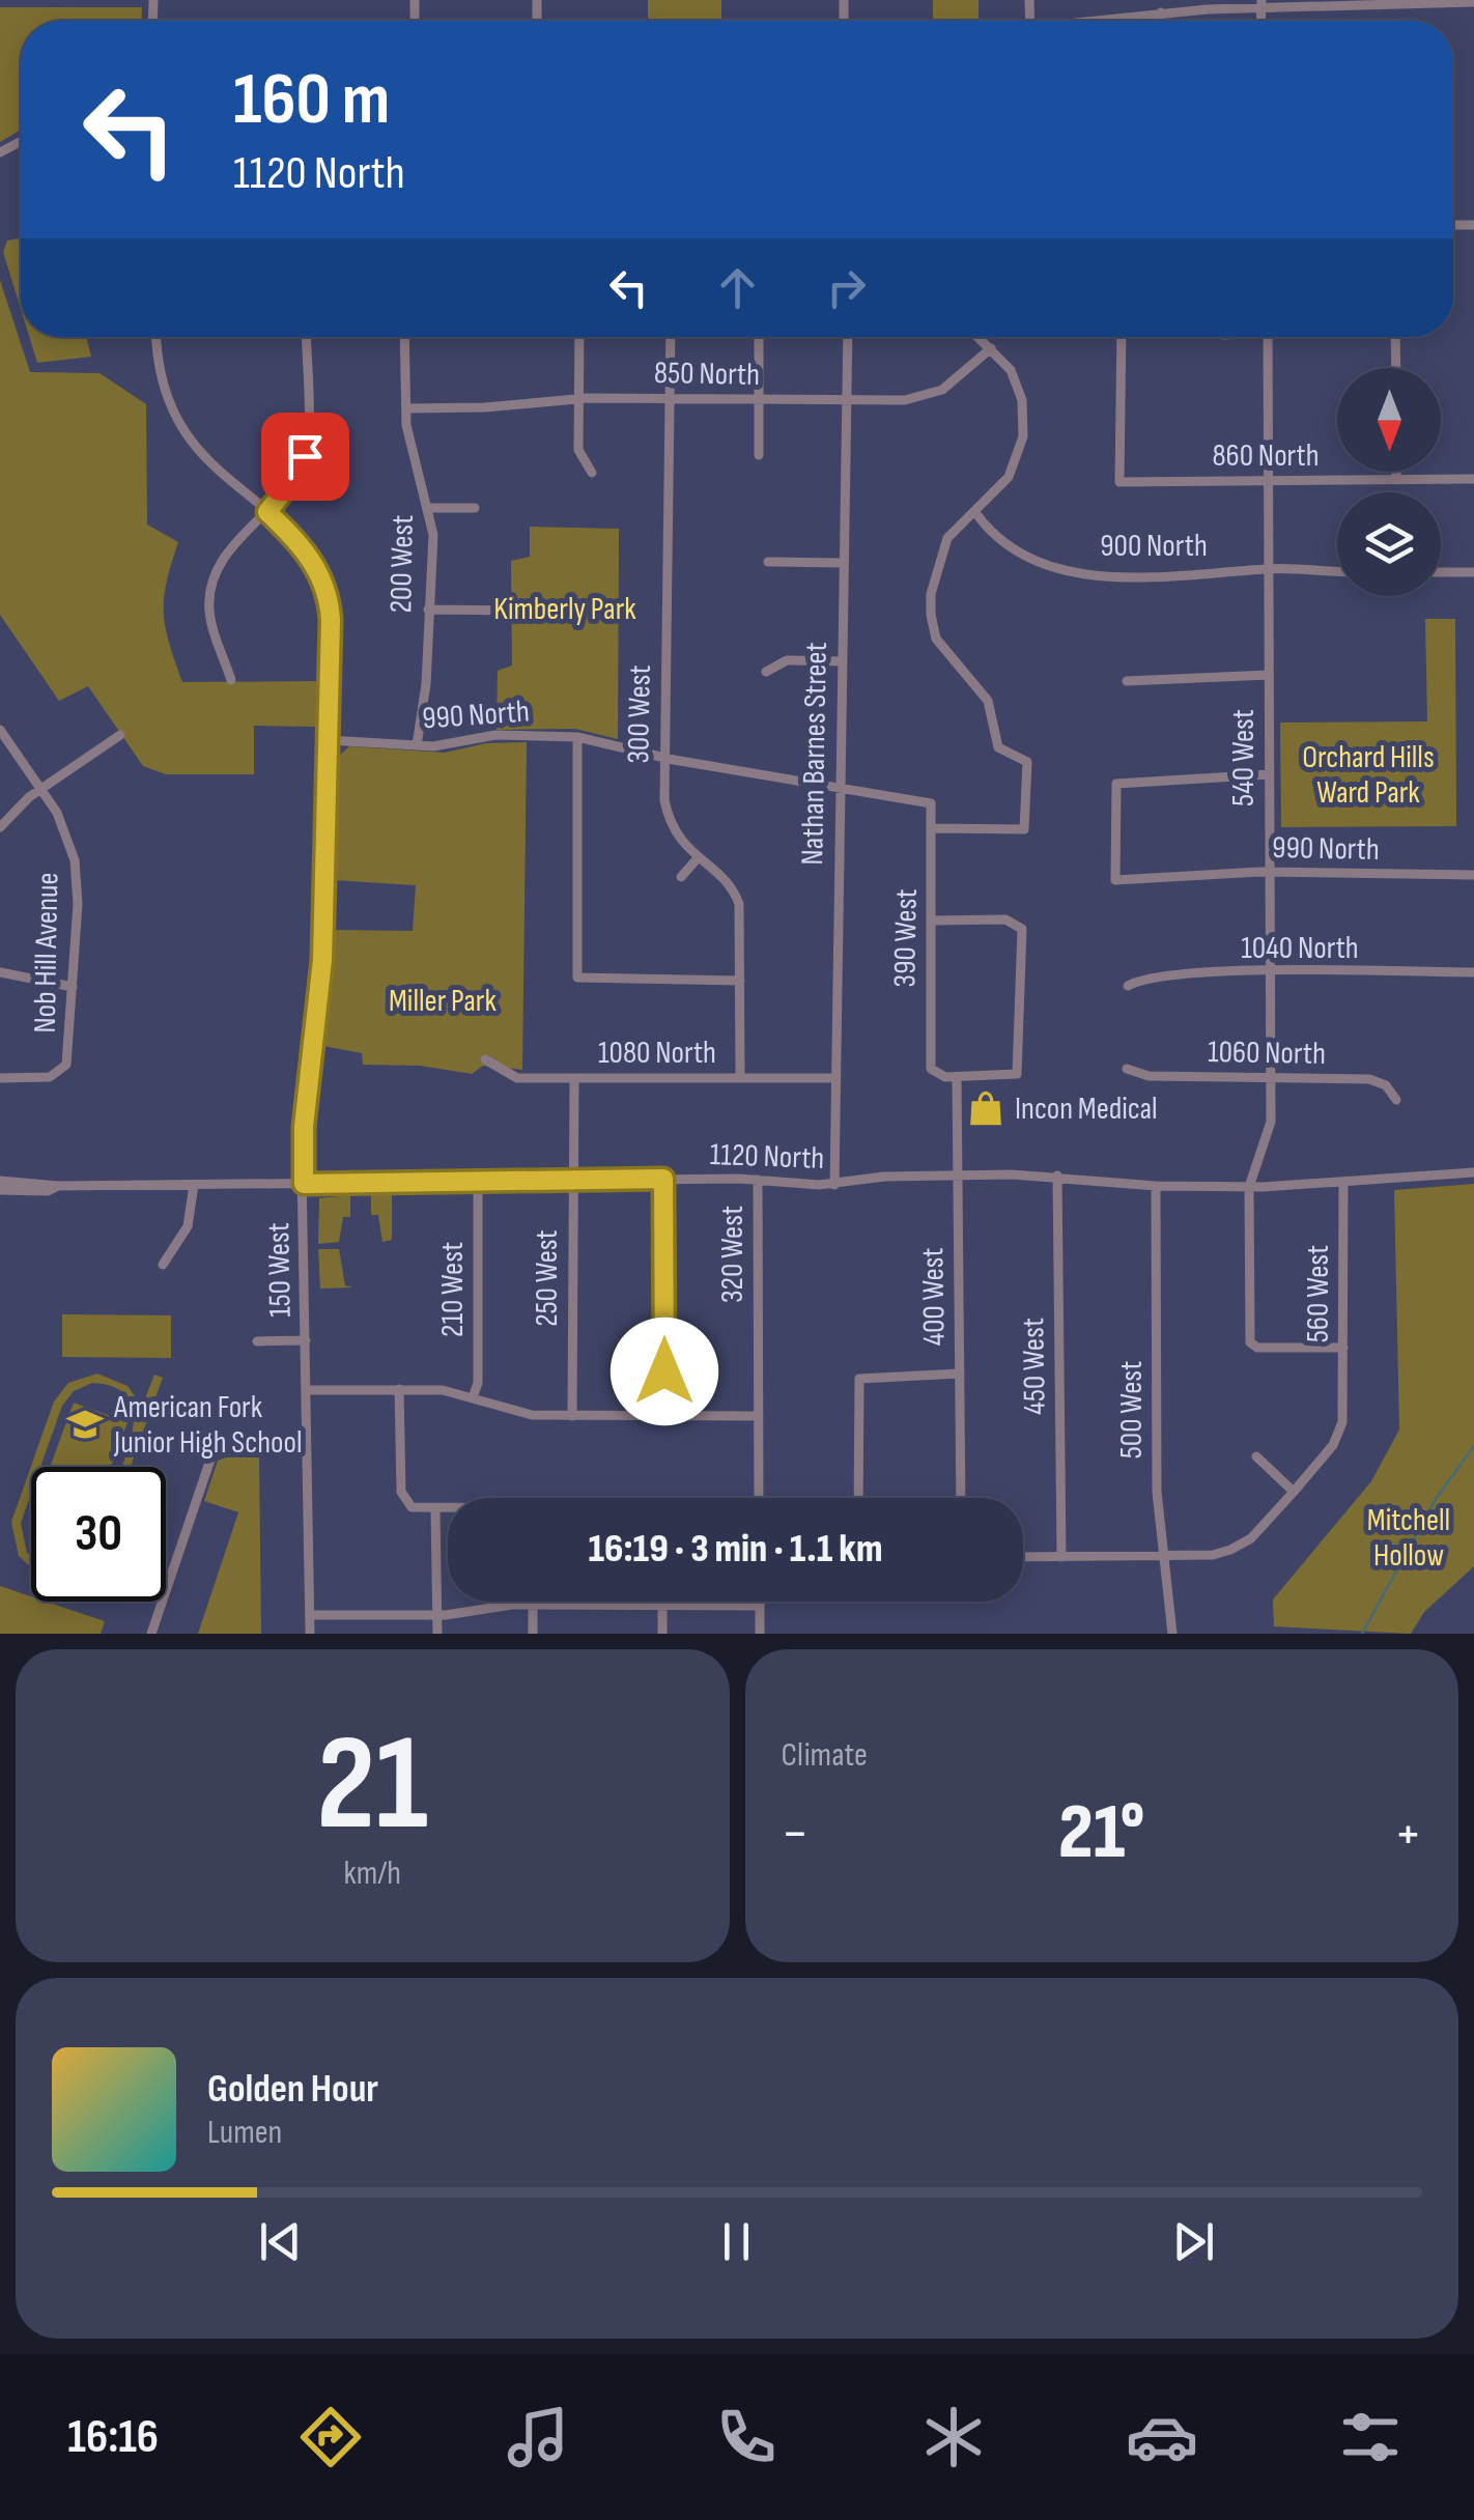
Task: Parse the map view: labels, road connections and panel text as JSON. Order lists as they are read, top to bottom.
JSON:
{
  "streets": {
    "street": [
      "850 North",
      "860 North",
      "900 North",
      "200 West",
      "990 North",
      "300 West",
      "Nathan Barnes Street",
      "540 West",
      "390 West",
      "1040 North",
      "Nob Hill Avenue",
      "1080 North",
      "1060 North",
      "1120 North",
      "320 West",
      "150 West",
      "250 West",
      "210 West",
      "560 West",
      "400 West",
      "450 West",
      "500 West"
    ]
  },
  "crossings": [
    ["850 North", "200 West"],
    ["850 North", "300 West"],
    ["850 North", "Nathan Barnes Street"],
    ["860 North", "540 West"],
    ["900 North", "540 West"],
    ["200 West", "990 North"],
    ["990 North", "300 West"],
    ["990 North", "Nathan Barnes Street"],
    ["990 North", "540 West"],
    ["990 North", "390 West"],
    ["990 North", "150 West"],
    ["300 West", "1080 North"],
    ["Nathan Barnes Street", "1080 North"],
    ["Nathan Barnes Street", "1120 North"],
    ["540 West", "1040 North"],
    ["540 West", "1060 North"],
    ["540 West", "1120 North"],
    ["390 West", "400 West"],
    ["1080 North", "250 West"],
    ["1120 North", "320 West"],
    ["1120 North", "150 West"],
    ["1120 North", "250 West"],
    ["1120 North", "210 West"],
    ["1120 North", "560 West"],
    ["1120 North", "400 West"],
    ["1120 North", "450 West"],
    ["1120 North", "500 West"]
  ],
  "parks": [
    "Kimberly Park",
    "Orchard Hills Ward Park",
    "Miller Park",
    "Mitchell Hollow"
  ],
  "places": {
    "shop": ["Incon Medical"],
    "school or university": ["American Fork Junior High School"]
  },
  "north": "bottom",
  "page": {
    "turn": ["160 m", "1120 North"],
    "limit": "30",
    "trip": "16:19 · 3 min · 1.1 km",
    "tile": [
      ["21", "km/h"],
      "Climate"
    ],
    "heat": ["−", "21°", "+"],
    "song": ["Golden Hour", "Lumen"],
    "tabs": "16:16"
  }
}
